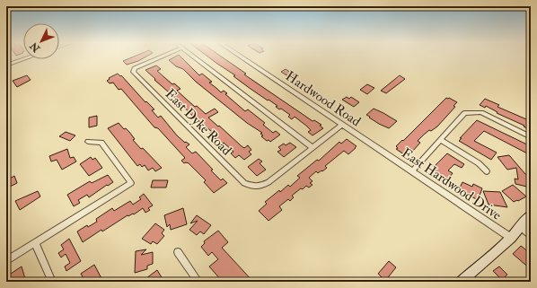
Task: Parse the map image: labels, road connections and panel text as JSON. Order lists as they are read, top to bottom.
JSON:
{
  "streets": {
    "street": ["Hardwood Road", "East Dyke Road", "East Hardwood Drive"]
  },
  "crossings": [
    ["Hardwood Road", "East Hardwood Drive"]
  ],
  "north": "bottom left"
}
